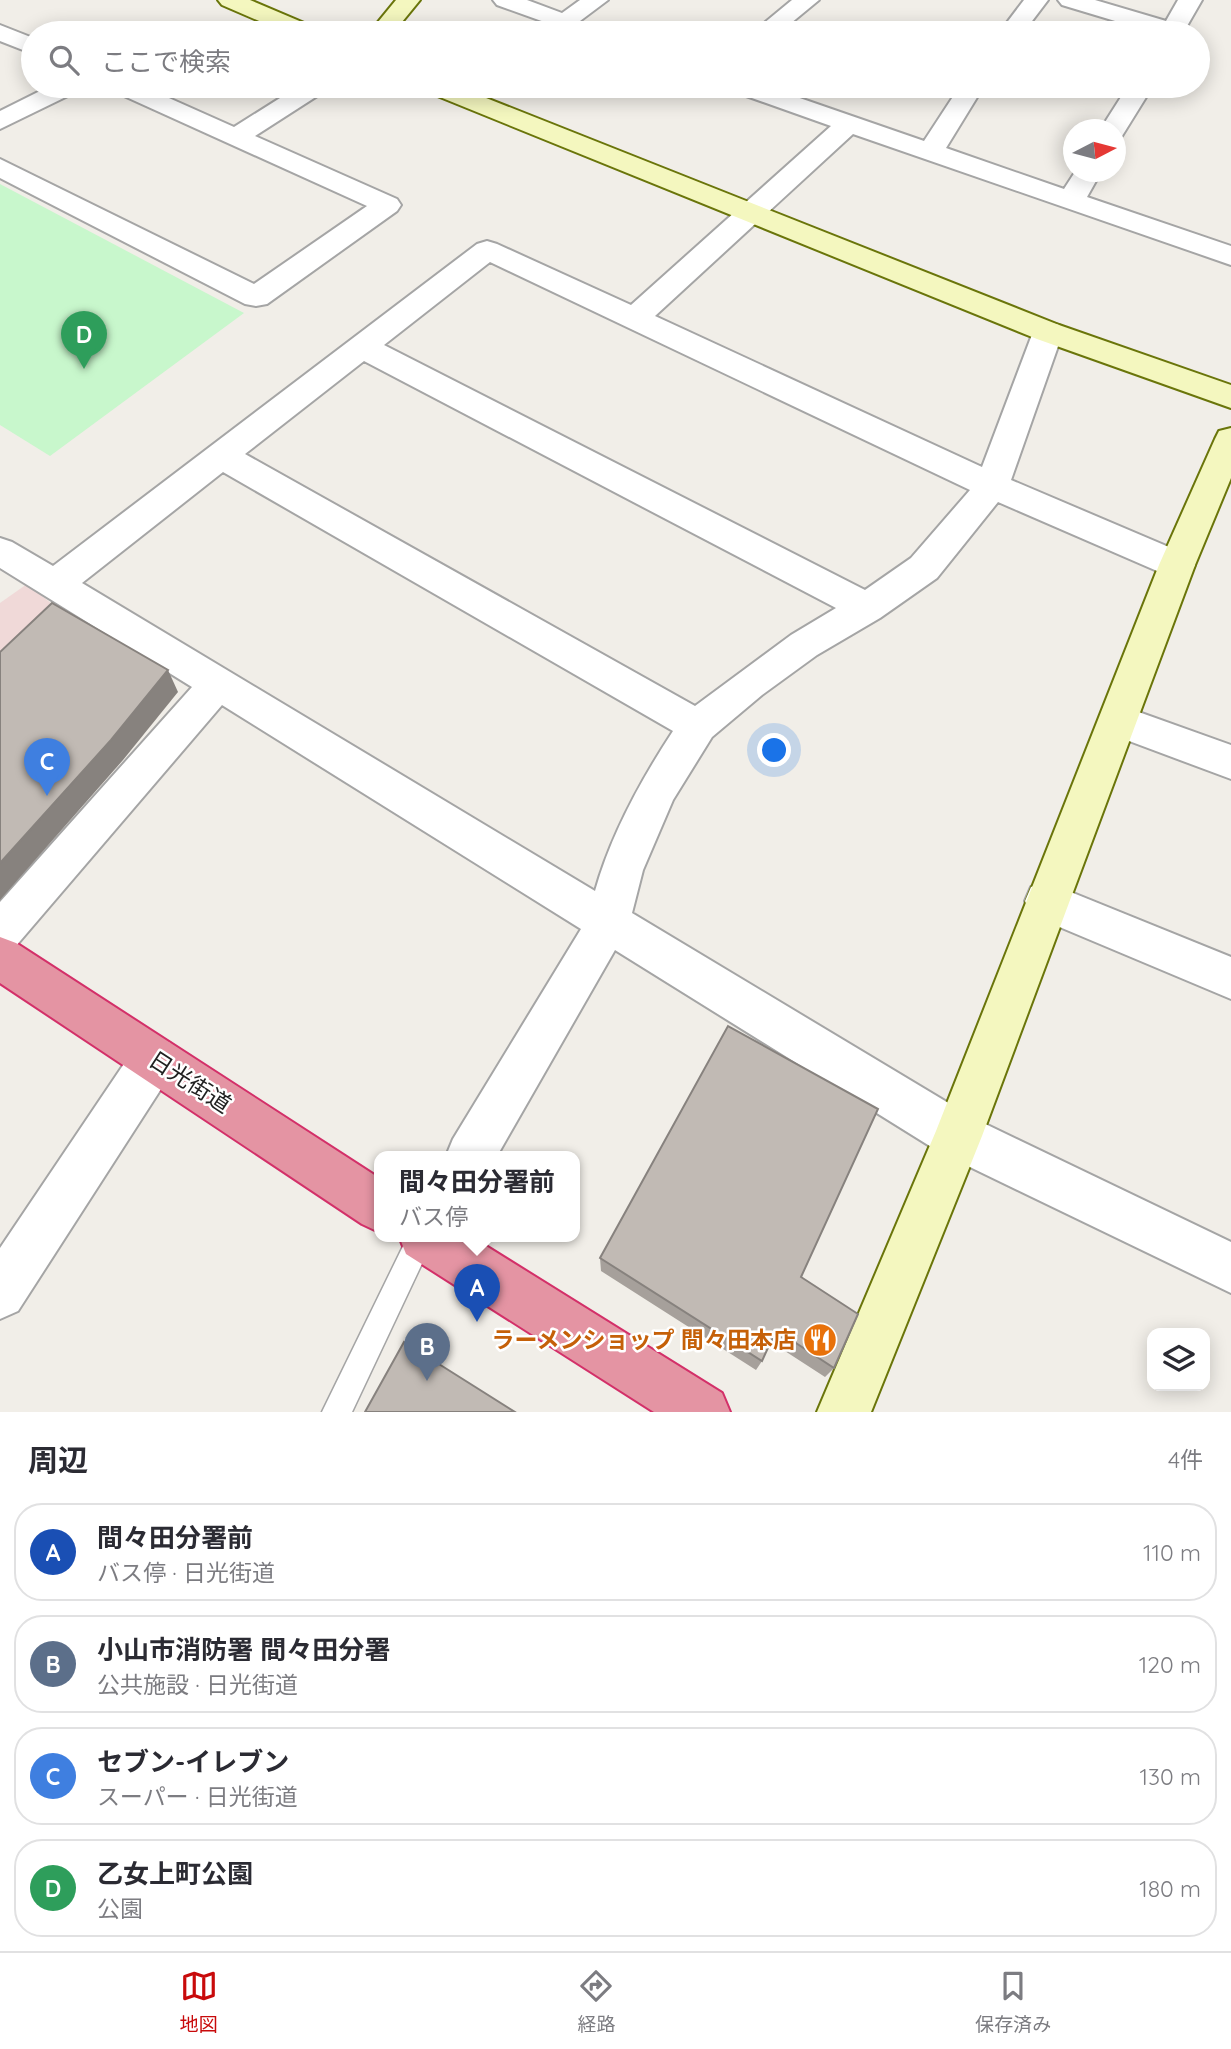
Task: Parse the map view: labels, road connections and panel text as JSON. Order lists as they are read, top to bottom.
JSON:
{
  "streets": {
    "highway": ["日光街道"]
  },
  "places": {
    "restaurant": ["ラーメンショップ 間々田本店"]
  },
  "north": "right",
  "page": {
    "search": "ここで検索",
    "pins": [
      "D",
      "C",
      "A",
      "B"
    ],
    "popup": ["間々田分署前", "バス停"],
    "heading": ["周辺", "4件"],
    "list": [
      {
        "mark": "A",
        "name": "間々田分署前",
        "note": "バス停 · 日光街道",
        "value": "110 m"
      },
      {
        "mark": "B",
        "name": "小山市消防署 間々田分署",
        "note": "公共施設 · 日光街道",
        "value": "120 m"
      },
      {
        "mark": "C",
        "name": "セブン-イレブン",
        "note": "スーパー · 日光街道",
        "value": "130 m"
      },
      {
        "mark": "D",
        "name": "乙女上町公園",
        "note": "公園",
        "value": "180 m"
      }
    ],
    "nav": ["地図", "経路", "保存済み"]
  }
}
